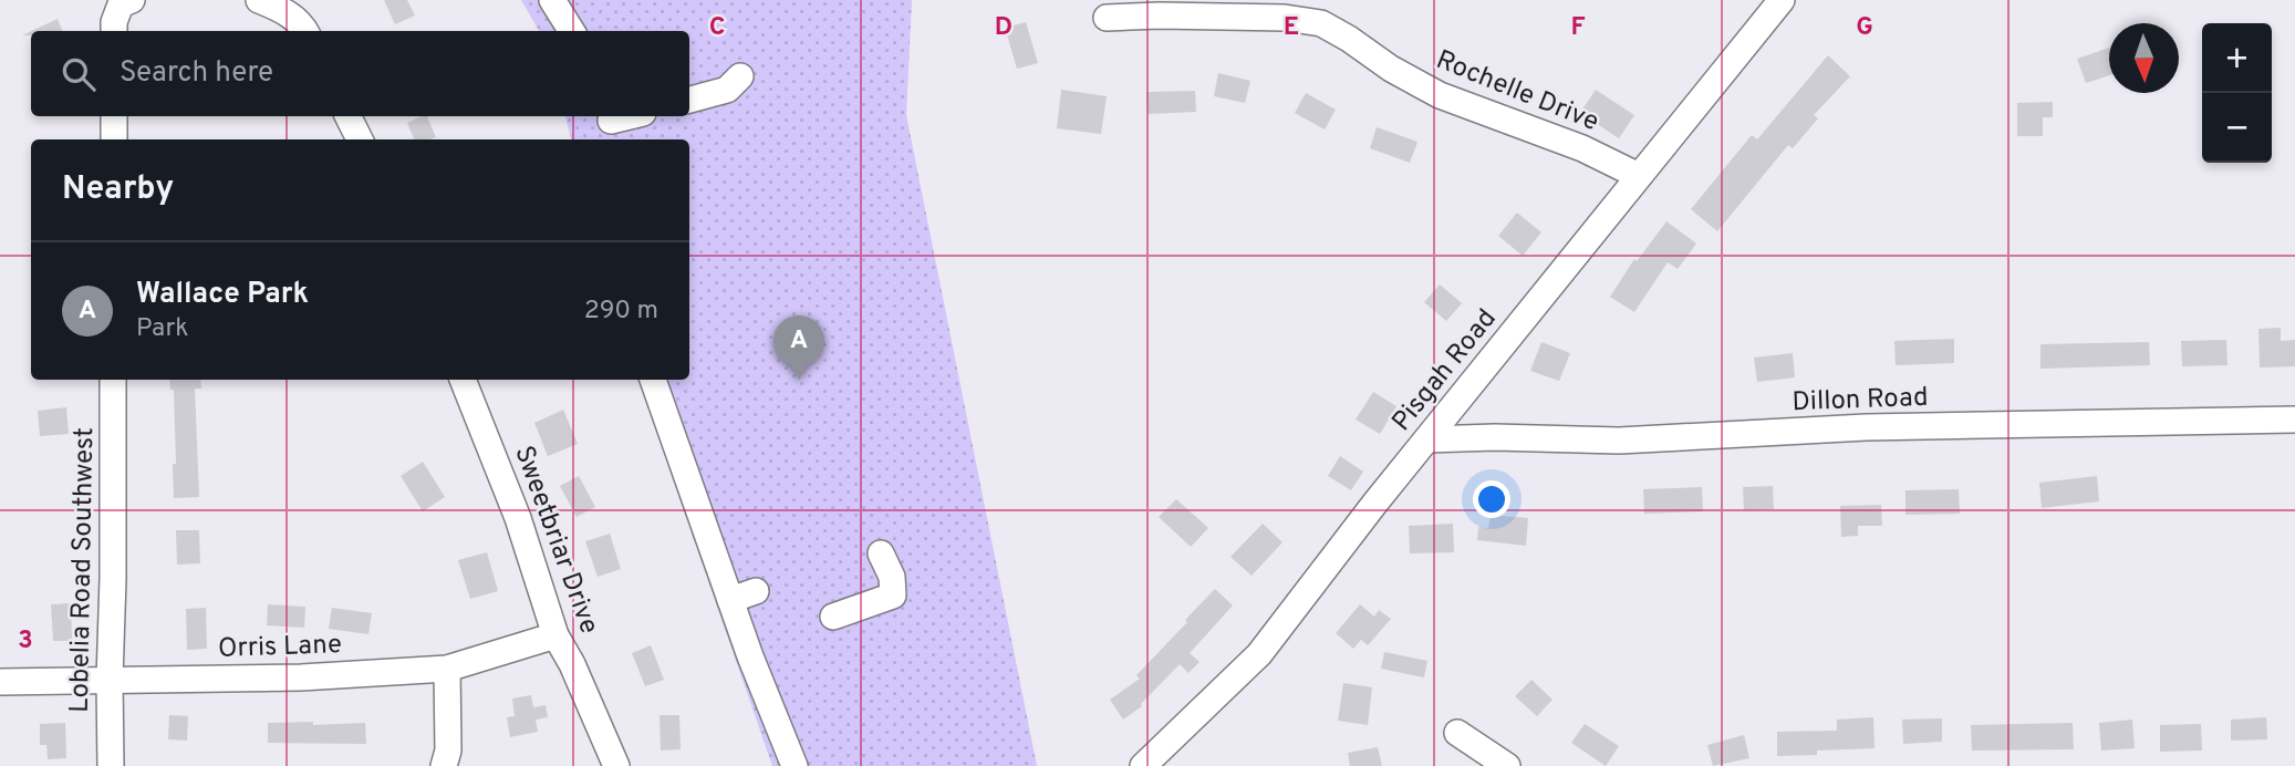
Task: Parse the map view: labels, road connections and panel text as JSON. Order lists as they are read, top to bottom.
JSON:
{
  "streets": {
    "street": [
      "Rochelle Drive",
      "Pisgah Road",
      "Dillon Road",
      "Sweetbriar Drive",
      "Lobelia Road Southwest",
      "Orris Lane"
    ]
  },
  "crossings": [
    ["Rochelle Drive", "Pisgah Road"],
    ["Pisgah Road", "Dillon Road"],
    ["Sweetbriar Drive", "Orris Lane"],
    ["Lobelia Road Southwest", "Orris Lane"]
  ],
  "north": "bottom",
  "page": {
    "map_buttons": ["+", "−"],
    "search": "Search here",
    "heading": "Nearby",
    "list": [
      {
        "mark": "A",
        "name": "Wallace Park",
        "note": "Park",
        "value": "290 m"
      }
    ],
    "pins": "A"
  },
  "grid": {
    "columns": [
      "C",
      "D",
      "E",
      "F",
      "G"
    ],
    "rows": ["3"]
  }
}
